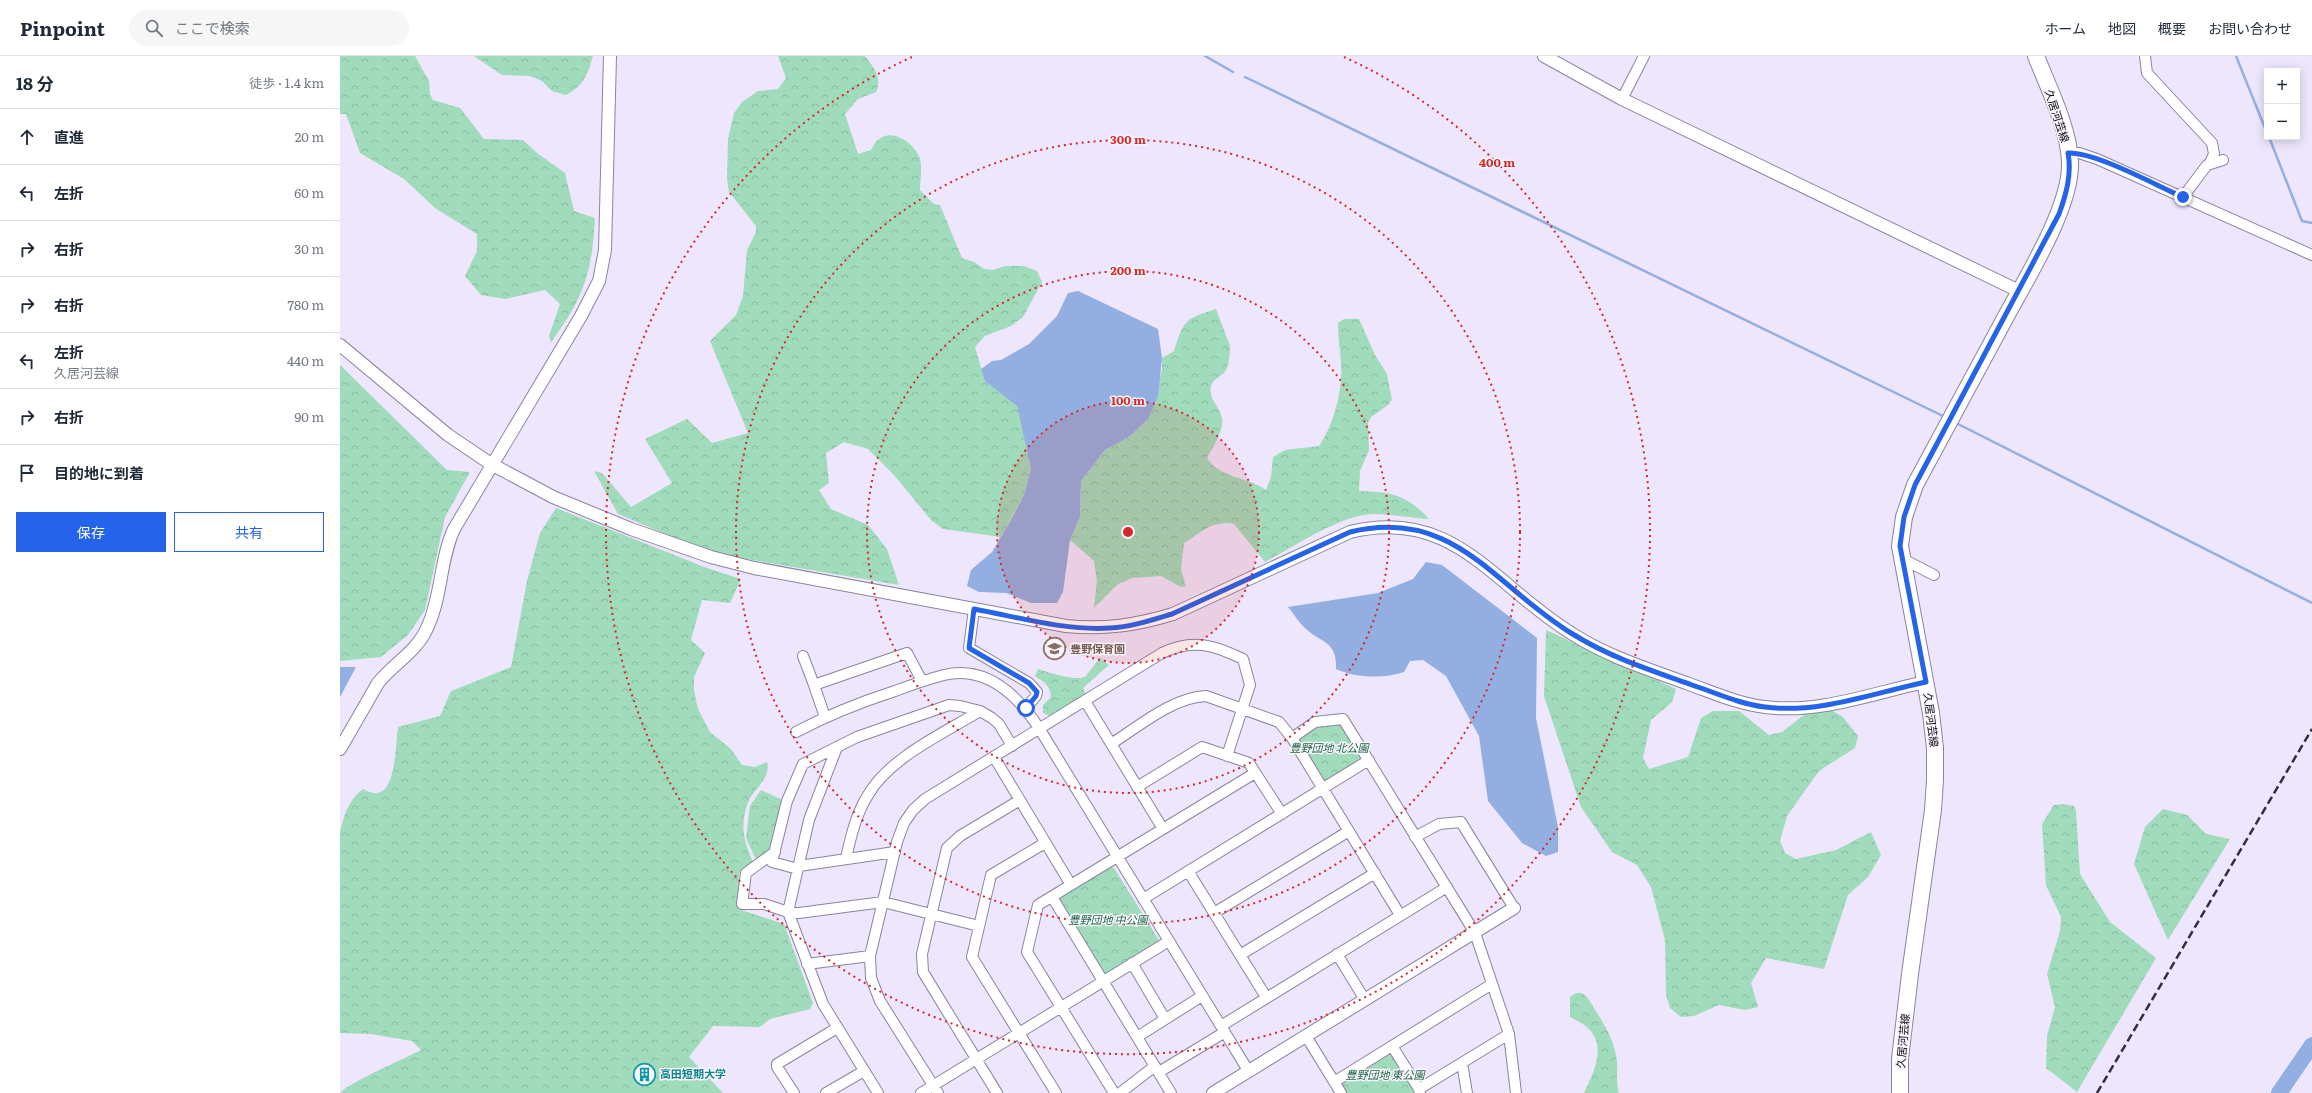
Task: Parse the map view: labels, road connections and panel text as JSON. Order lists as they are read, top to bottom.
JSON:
{
  "streets": {
    "main road": ["久居河芸線"]
  },
  "parks": ["豊野団地 北公園", "豊野団地 中公園", "豊野団地 東公園"],
  "places": {
    "school or university": ["豊野保育園"],
    "building": ["高田短期大学"]
  },
  "page": {
    "header": "Pinpoint",
    "search": "ここで検索",
    "nav": [
      "ホーム",
      "地図",
      "概要",
      "お問い合わせ"
    ],
    "heading": ["18 分", "徒歩 · 1.4 km"],
    "map_buttons": ["+", "−"],
    "list": [
      ["直進", "20 m"],
      ["左折", "60 m"],
      ["右折", "30 m"],
      ["右折", "780 m"],
      ["左折", "久居河芸線", "440 m"],
      ["右折", "90 m"],
      "目的地に到着"
    ],
    "buttons": ["保存", "共有"]
  },
  "rings": [
    "300 m",
    "400 m",
    "200 m",
    "100 m"
  ]
}
